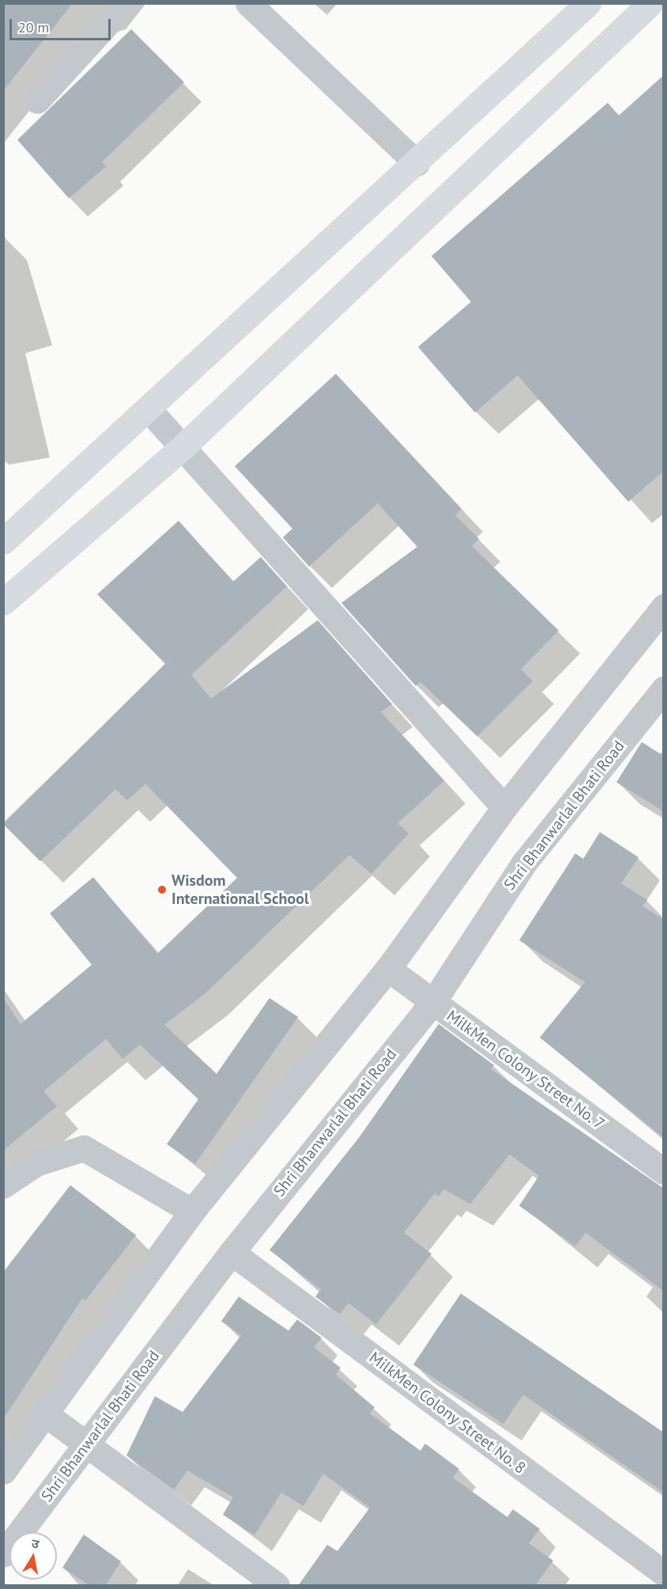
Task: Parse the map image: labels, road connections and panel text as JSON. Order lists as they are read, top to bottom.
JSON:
{
  "streets": {
    "street": ["Shri Bhanwarlal Bhati Road", "MilkMen Colony Street No. 7", "MilkMen Colony Street No. 8"]
  },
  "crossings": [
    ["Shri Bhanwarlal Bhati Road", "MilkMen Colony Street No. 7"],
    ["Shri Bhanwarlal Bhati Road", "MilkMen Colony Street No. 8"]
  ],
  "places": ["Wisdom International School"],
  "scale_bar": "20 m",
  "north": "top"
}
